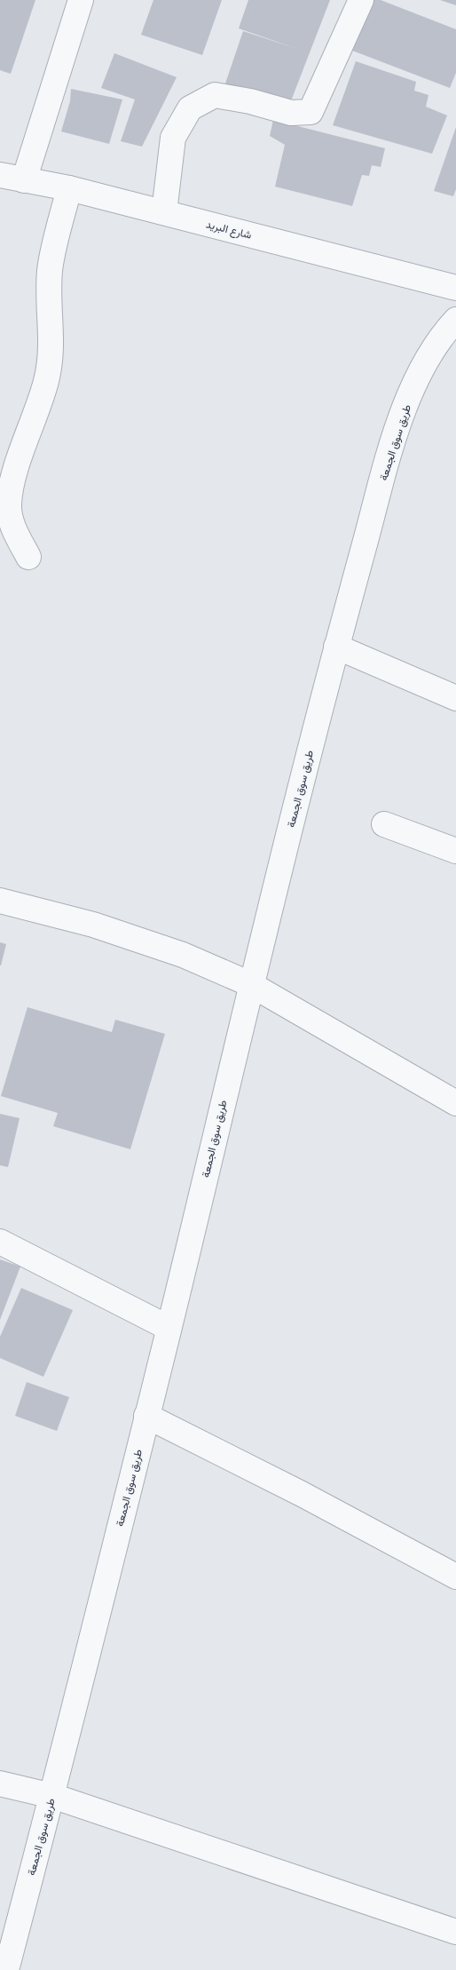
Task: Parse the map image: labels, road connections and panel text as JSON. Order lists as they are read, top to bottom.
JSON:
{
  "streets": {
    "street": ["شارع البريد", "طريق سوق الجمعة"]
  }
}
